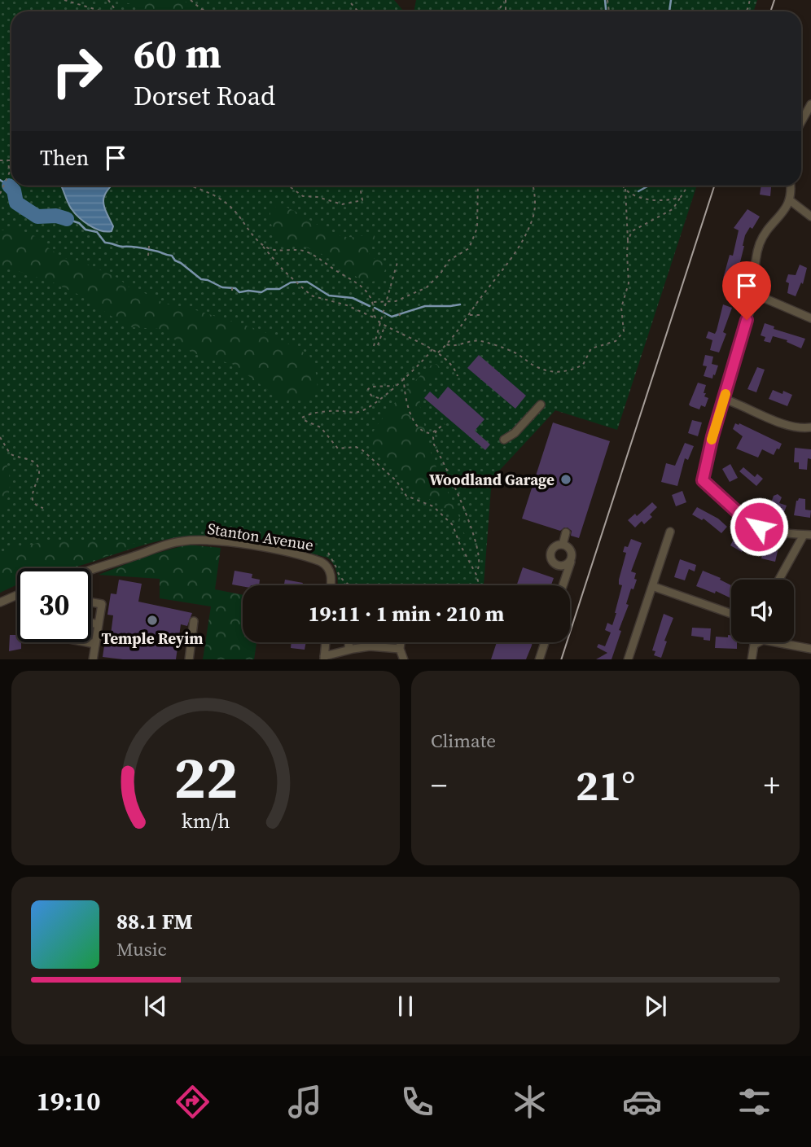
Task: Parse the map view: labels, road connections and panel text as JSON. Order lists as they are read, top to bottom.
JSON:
{
  "streets": {
    "street": ["Stanton Avenue"]
  },
  "places": ["Woodland Garage", "Temple Reyim"],
  "page": {
    "turn": ["60 m", "Dorset Road"],
    "then": "Then",
    "limit": "30",
    "trip": "19:11 · 1 min · 210 m",
    "tile": "Climate",
    "heat": ["−", "21°", "+"],
    "song": ["88.1 FM", "Music"],
    "tabs": "19:10",
    "gauge": ["22", "km/h"]
  }
}
